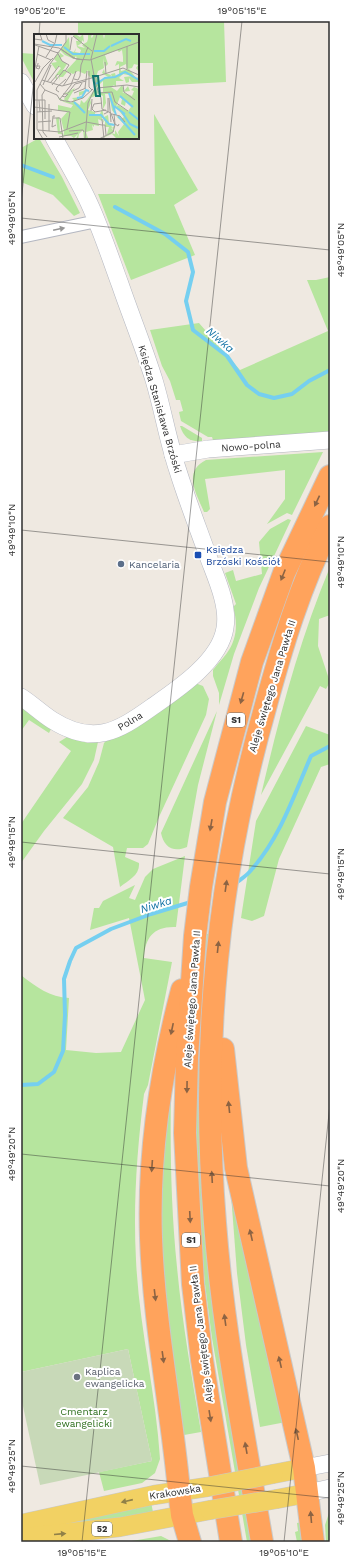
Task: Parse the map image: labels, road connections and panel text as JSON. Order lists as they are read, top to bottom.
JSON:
{
  "streets": {
    "highway": ["Aleje świętego Jana Pawła II", "S1"],
    "main road": ["Krakowska", "52"],
    "street": ["Księdza Stanisława Brzóski", "Nowo-polna", "Polna"]
  },
  "crossings": [
    ["Księdza Stanisława Brzóski", "Nowo-polna"],
    ["Księdza Stanisława Brzóski", "Polna"]
  ],
  "water": ["Niwka"],
  "parks": ["Cmentarz ewangelicki"],
  "places": {
    "transit": ["Księdza Brzóski Kościół"],
    "other": ["Kancelaria", "Kaplica ewangelicka"]
  },
  "coordinates": [
    "19°05'20\"E",
    "19°05'15\"E",
    "49°49'05\"N",
    "49°49'10\"N",
    "49°49'15\"N",
    "49°49'20\"N",
    "49°49'25\"N",
    "19°05'10\"E"
  ]
}
